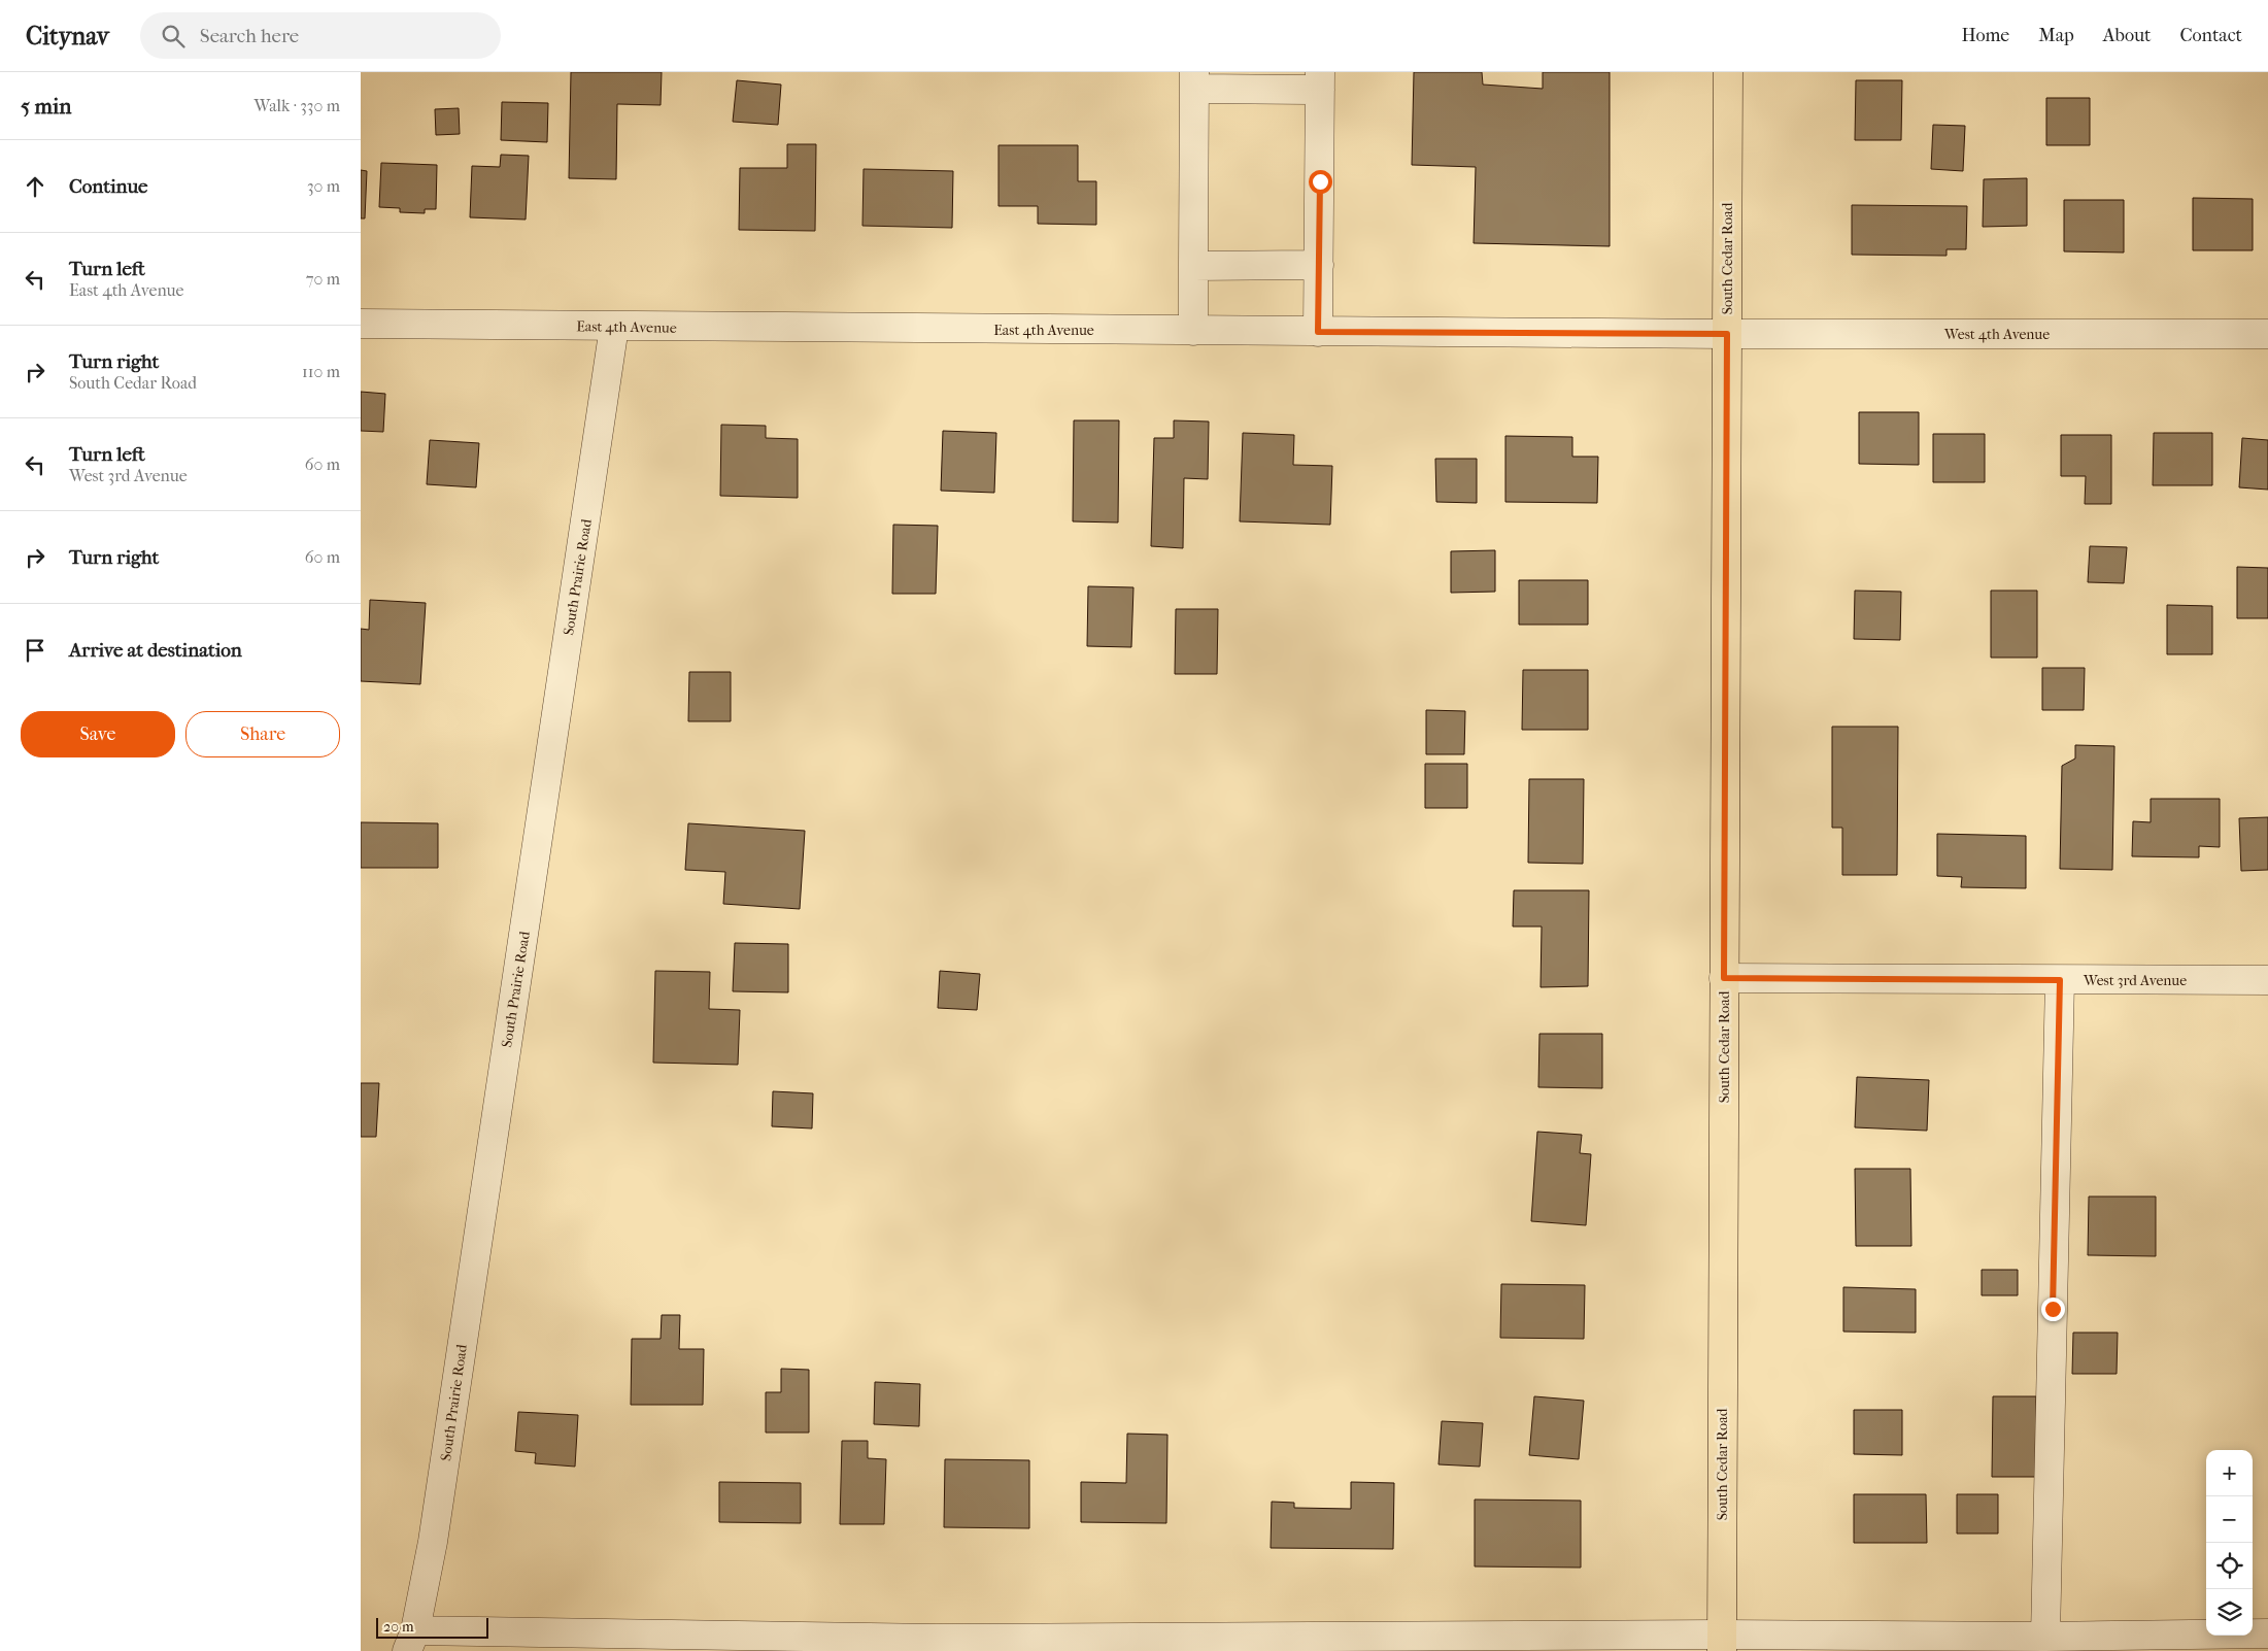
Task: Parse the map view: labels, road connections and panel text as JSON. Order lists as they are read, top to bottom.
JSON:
{
  "streets": {
    "main road": ["South Cedar Road"],
    "street": [
      "East 4th Avenue",
      "West 4th Avenue",
      "South Prairie Road",
      "West 3rd Avenue"
    ]
  },
  "crossings": [
    ["South Cedar Road", "East 4th Avenue"],
    ["South Cedar Road", "West 4th Avenue"],
    ["South Cedar Road", "West 3rd Avenue"],
    ["East 4th Avenue", "West 4th Avenue"],
    ["East 4th Avenue", "South Prairie Road"]
  ],
  "scale_bar": "20 m",
  "page": {
    "header": "Citynav",
    "search": "Search here",
    "nav": [
      "Home",
      "Map",
      "About",
      "Contact"
    ],
    "heading": ["5 min", "Walk · 330 m"],
    "list": [
      ["Continue", "30 m"],
      ["Turn left", "East 4th Avenue", "70 m"],
      ["Turn right", "South Cedar Road", "110 m"],
      ["Turn left", "West 3rd Avenue", "60 m"],
      ["Turn right", "60 m"],
      "Arrive at destination"
    ],
    "buttons": ["Save", "Share"],
    "map_buttons": ["+", "−"],
    "scale": "20 m"
  }
}
